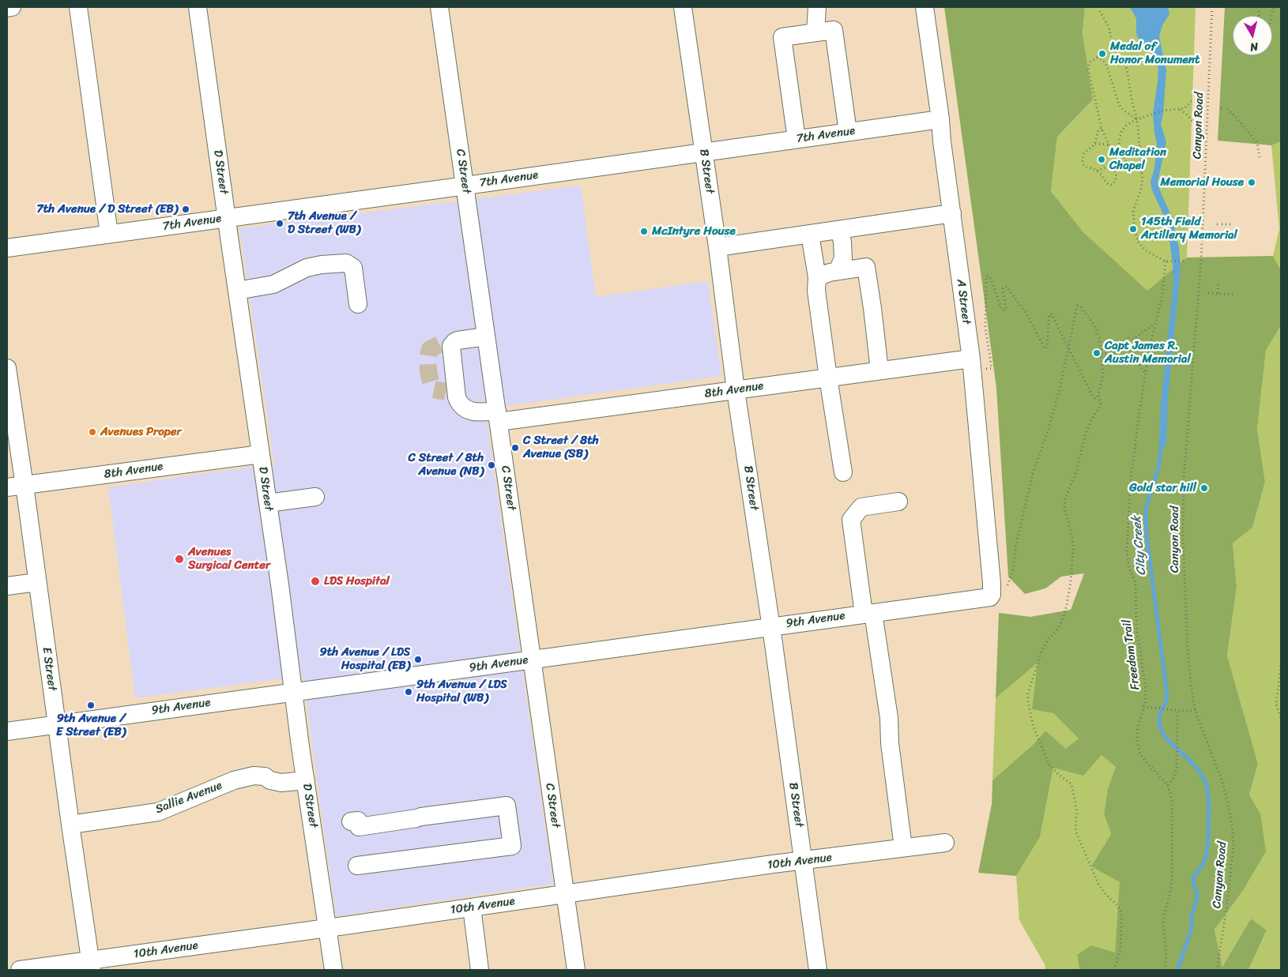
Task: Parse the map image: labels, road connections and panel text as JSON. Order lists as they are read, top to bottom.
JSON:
{
  "streets": {
    "street": [
      "7th Avenue",
      "C Street",
      "B Street",
      "D Street",
      "A Street",
      "8th Avenue",
      "9th Avenue",
      "E Street",
      "Sallie Avenue",
      "10th Avenue"
    ],
    "path": ["Canyon Road", "Freedom Trail"]
  },
  "crossings": [
    ["7th Avenue", "C Street"],
    ["7th Avenue", "B Street"],
    ["7th Avenue", "D Street"],
    ["7th Avenue", "A Street"],
    ["C Street", "8th Avenue"],
    ["C Street", "9th Avenue"],
    ["C Street", "10th Avenue"],
    ["B Street", "8th Avenue"],
    ["B Street", "9th Avenue"],
    ["B Street", "10th Avenue"],
    ["D Street", "8th Avenue"],
    ["D Street", "9th Avenue"],
    ["D Street", "Sallie Avenue"],
    ["D Street", "10th Avenue"],
    ["A Street", "8th Avenue"],
    ["A Street", "9th Avenue"],
    ["8th Avenue", "E Street"],
    ["9th Avenue", "E Street"],
    ["E Street", "Sallie Avenue"],
    ["E Street", "10th Avenue"]
  ],
  "water": ["City Creek"],
  "places": [
    "Medal of Honor Monument",
    "Meditation Chapel",
    "Memorial House",
    "7th Avenue / D Street (EB)",
    "7th Avenue / D Street (WB)",
    "145th Field Artillery Memorial",
    "McIntyre House",
    "Capt James R. Austin Memorial",
    "Avenues Proper",
    "C Street / 8th Avenue (SB)",
    "C Street / 8th Avenue (NB)",
    "Gold star hill",
    "Avenues Surgical Center",
    "LDS Hospital",
    "9th Avenue / LDS Hospital (EB)",
    "9th Avenue / LDS Hospital (WB)",
    "9th Avenue / E Street (EB)"
  ],
  "north": "bottom"
}
